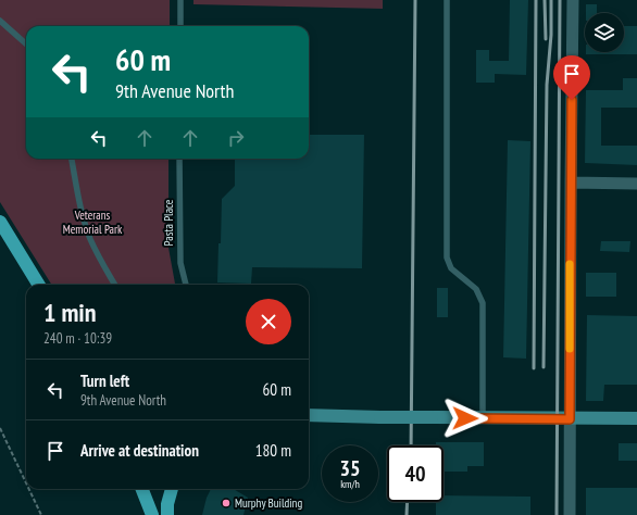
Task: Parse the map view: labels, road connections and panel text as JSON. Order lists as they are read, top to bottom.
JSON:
{
  "streets": {
    "lane": ["Pasta Place"]
  },
  "parks": ["Veterans Memorial Park"],
  "places": ["Murphy Building"],
  "page": {
    "turn": ["60 m", "9th Avenue North"],
    "heading": ["1 min", "240 m · 10:39"],
    "list": [
      {
        "name": "Turn left",
        "note": "9th Avenue North",
        "value": "60 m"
      },
      {
        "name": "Arrive at destination",
        "value": "180 m"
      }
    ],
    "speed": "35 km/h",
    "limit": "40"
  }
}
